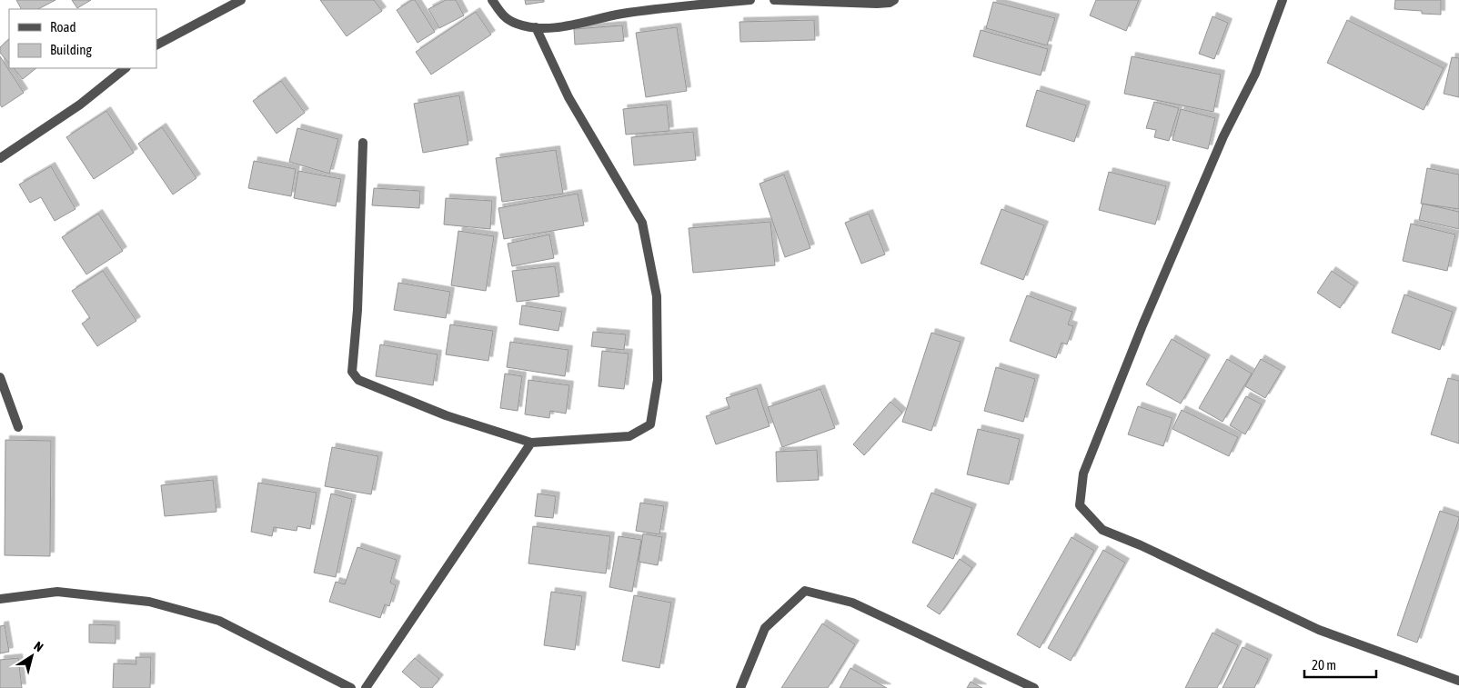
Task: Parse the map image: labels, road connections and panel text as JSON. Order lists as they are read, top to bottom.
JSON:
{
  "legend": ["Road", "Building"],
  "scale_bar": "20 m",
  "north": "top right"
}
